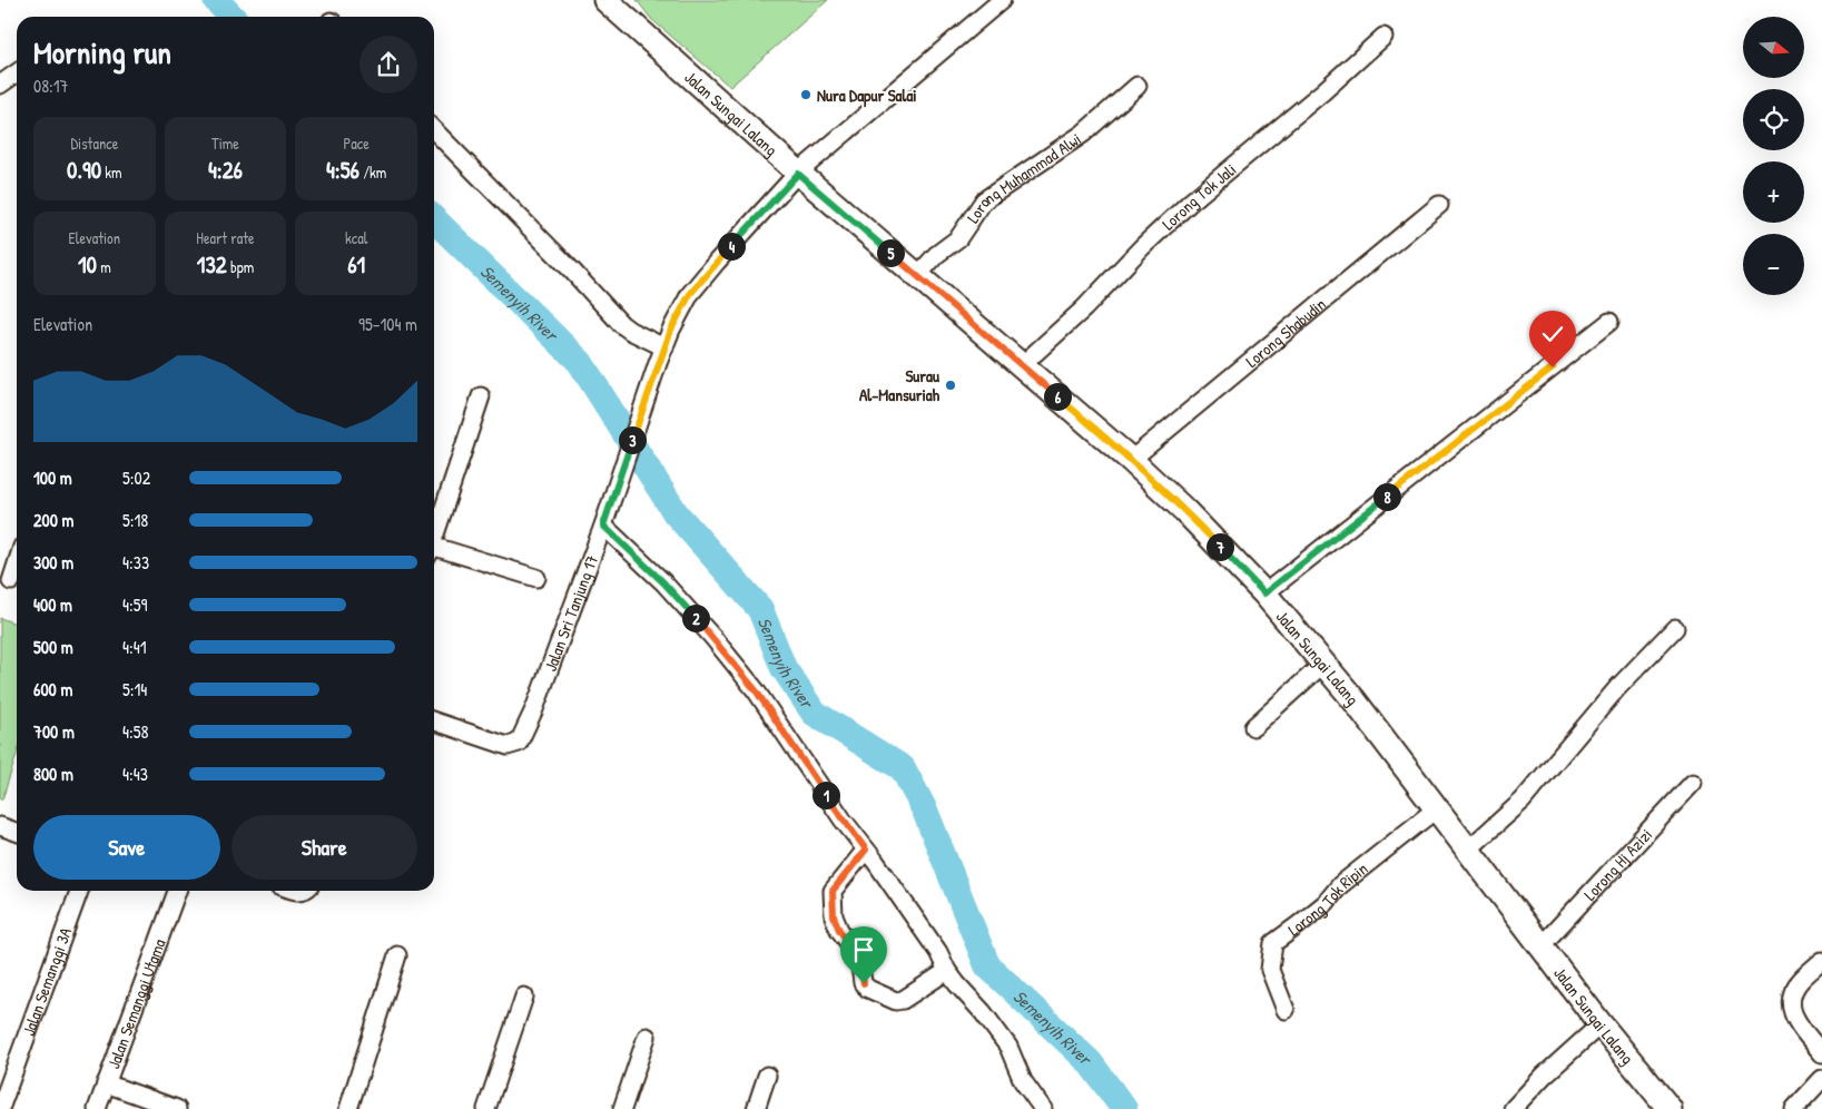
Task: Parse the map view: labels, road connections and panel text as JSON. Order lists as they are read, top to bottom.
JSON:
{
  "streets": {
    "street": [
      "Jalan Sungai Lalang",
      "Lorong Muhammad Alwi",
      "Lorong Tok Jali",
      "Lorong Shabudin",
      "Jalan Sri Tanjung 17",
      "Lorong Hj Azizi",
      "Lorong Tok Ripin",
      "Jalan Semanggi 3A",
      "Jalan Semanggi Utama"
    ]
  },
  "crossings": [
    ["Jalan Sungai Lalang", "Lorong Muhammad Alwi"],
    ["Jalan Sungai Lalang", "Lorong Tok Jali"],
    ["Jalan Sungai Lalang", "Lorong Shabudin"],
    ["Jalan Sungai Lalang", "Jalan Sri Tanjung 17"],
    ["Jalan Sungai Lalang", "Lorong Hj Azizi"],
    ["Jalan Sungai Lalang", "Lorong Tok Ripin"]
  ],
  "water": ["Semenyih River"],
  "places": ["Nura Dapur Salai", "Surau Al-Mansuriah"],
  "north": "right",
  "page": {
    "map_buttons": ["+", "−"],
    "heading": ["Morning run", "08:17"],
    "stats": [
      ["Distance", "0.90 km"],
      ["Time", "4:26"],
      ["Pace", "4:56 /km"],
      ["Elevation", "10 m"],
      ["Heart rate", "132 bpm"],
      ["kcal", "61"]
    ],
    "pins": [
      "4",
      "5",
      "6",
      "3",
      "8",
      "7",
      "2",
      "1"
    ],
    "chart": ["Elevation", "95–104 m"],
    "list": [
      {
        "name": "100 m",
        "note": "5:02"
      },
      {
        "name": "200 m",
        "note": "5:18"
      },
      {
        "name": "300 m",
        "note": "4:33"
      },
      {
        "name": "400 m",
        "note": "4:59"
      },
      {
        "name": "500 m",
        "note": "4:41"
      },
      {
        "name": "600 m",
        "note": "5:14"
      },
      {
        "name": "700 m",
        "note": "4:58"
      },
      {
        "name": "800 m",
        "note": "4:43"
      }
    ],
    "buttons": ["Save", "Share"]
  }
}
